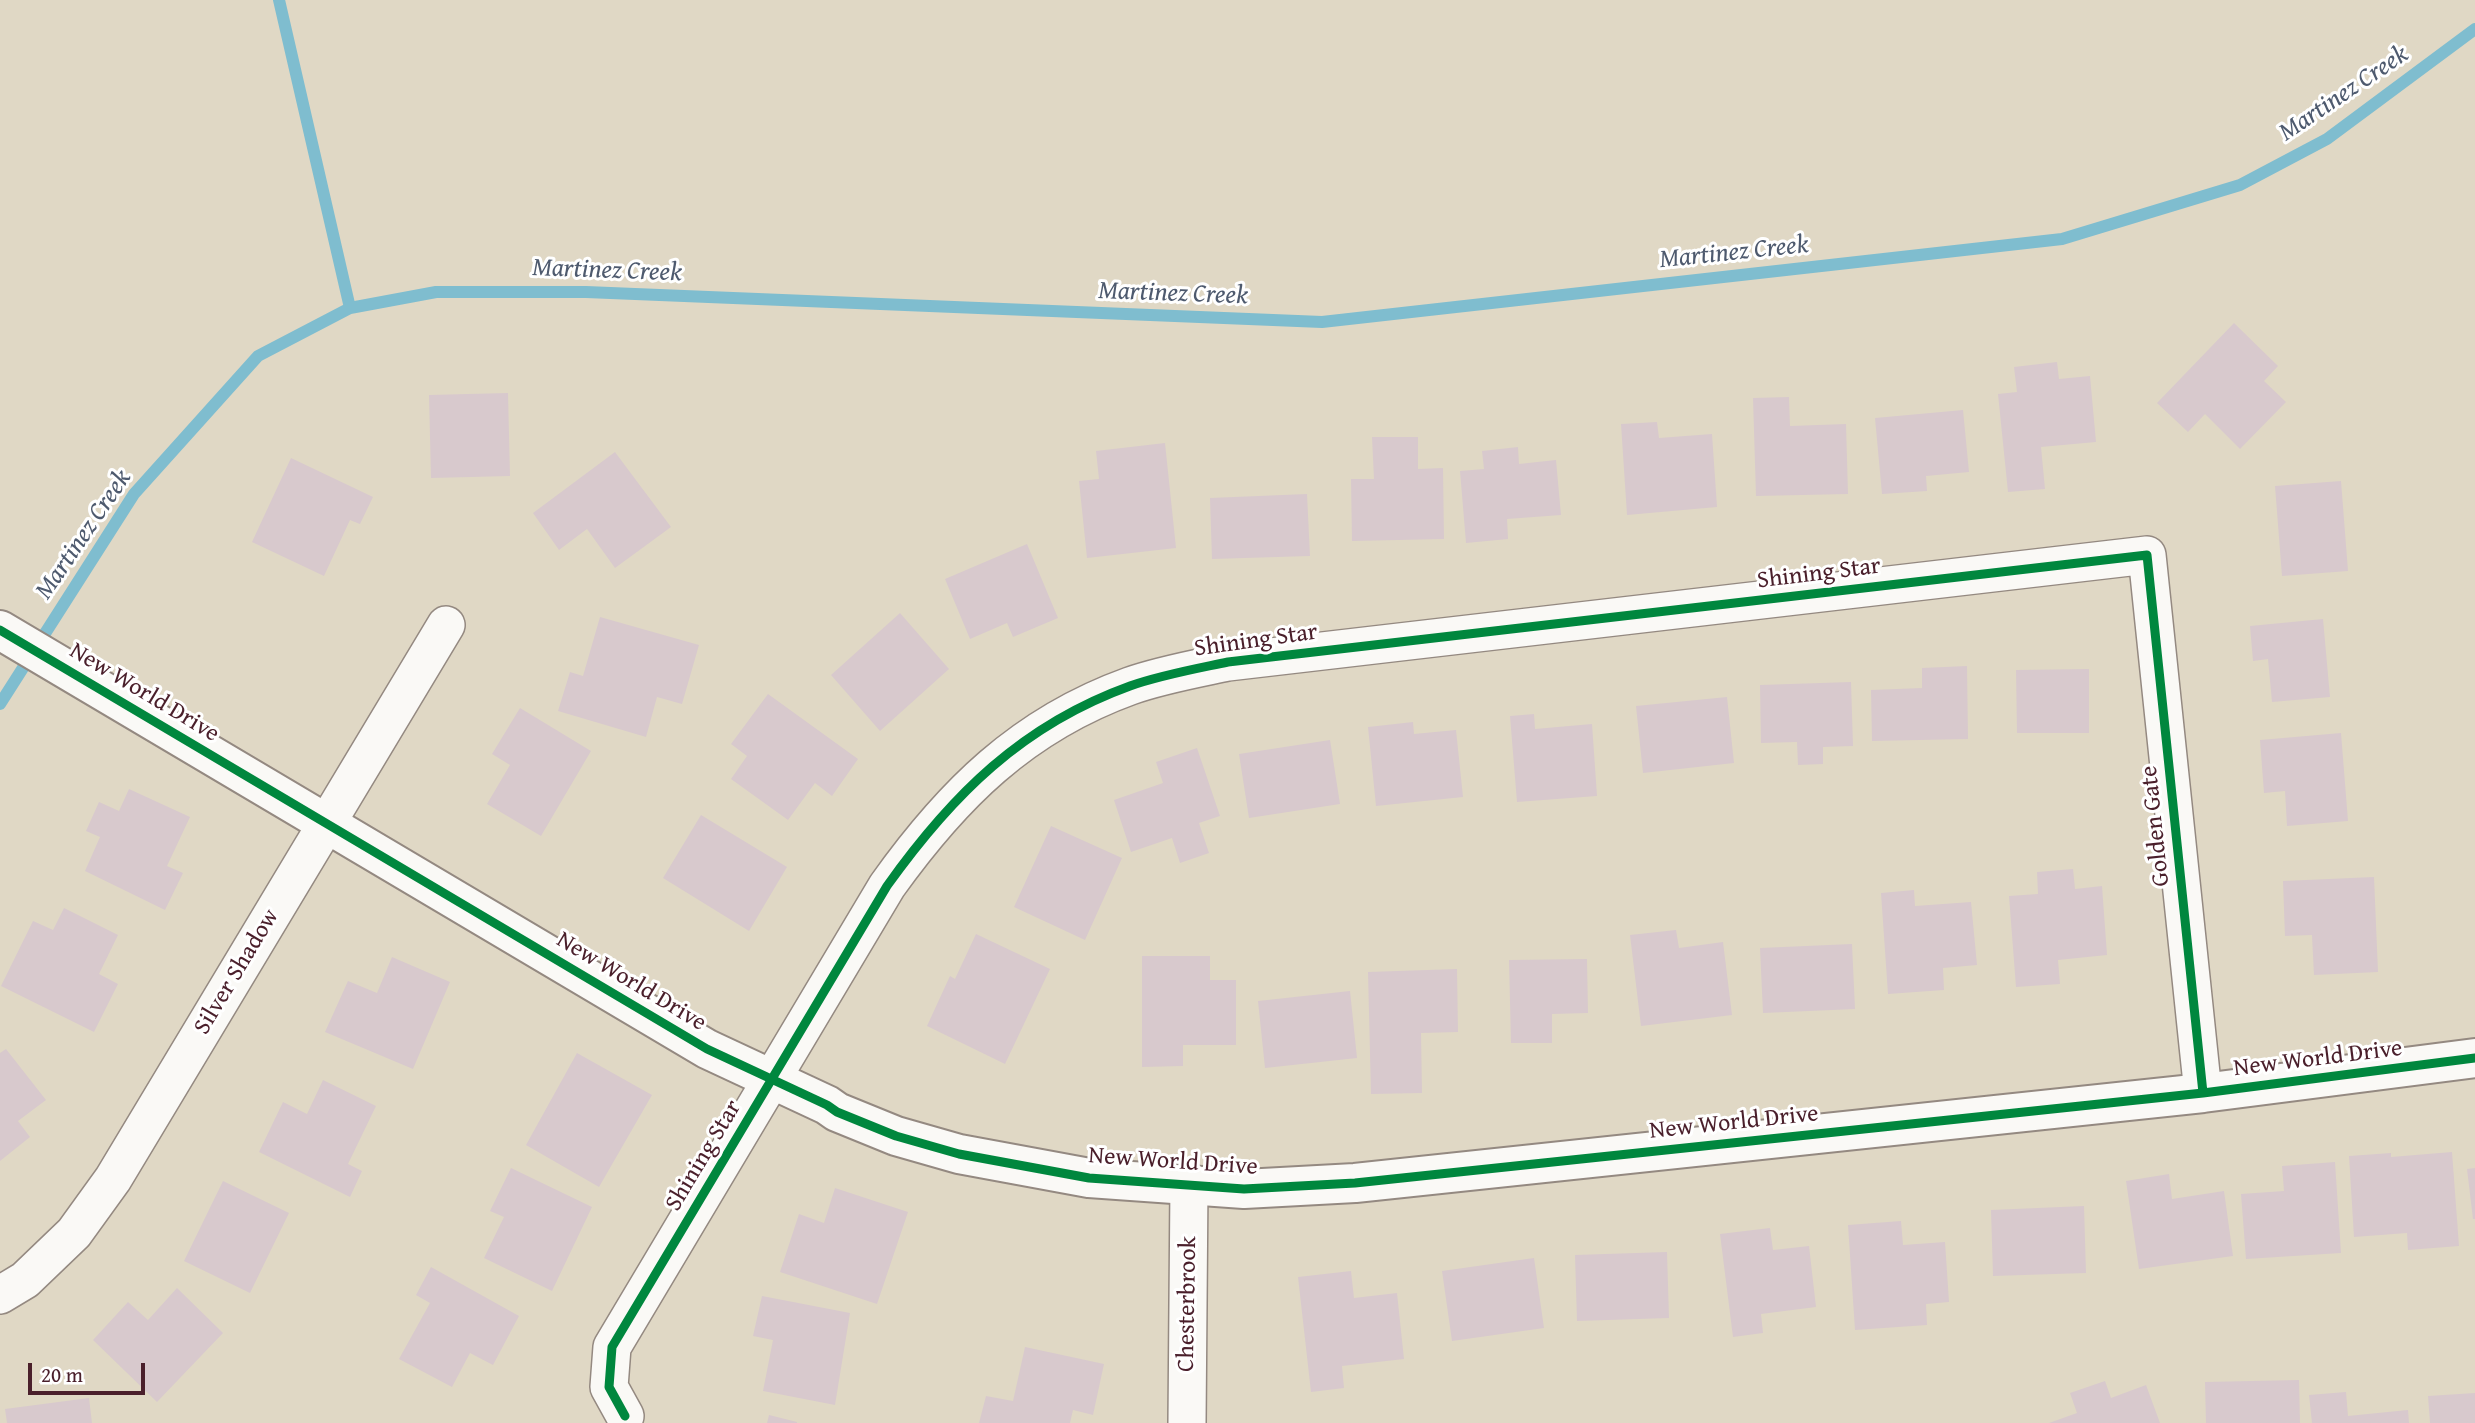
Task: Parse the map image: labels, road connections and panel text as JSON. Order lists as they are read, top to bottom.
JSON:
{
  "streets": {
    "street": [
      "Shining Star",
      "New World Drive",
      "Golden Gate",
      "Silver Shadow",
      "Chesterbrook"
    ]
  },
  "crossings": [
    ["Shining Star", "New World Drive"],
    ["Shining Star", "Golden Gate"],
    ["New World Drive", "Golden Gate"],
    ["New World Drive", "Silver Shadow"],
    ["New World Drive", "Chesterbrook"]
  ],
  "water": ["Martinez Creek"],
  "scale_bar": "20 m"
}
